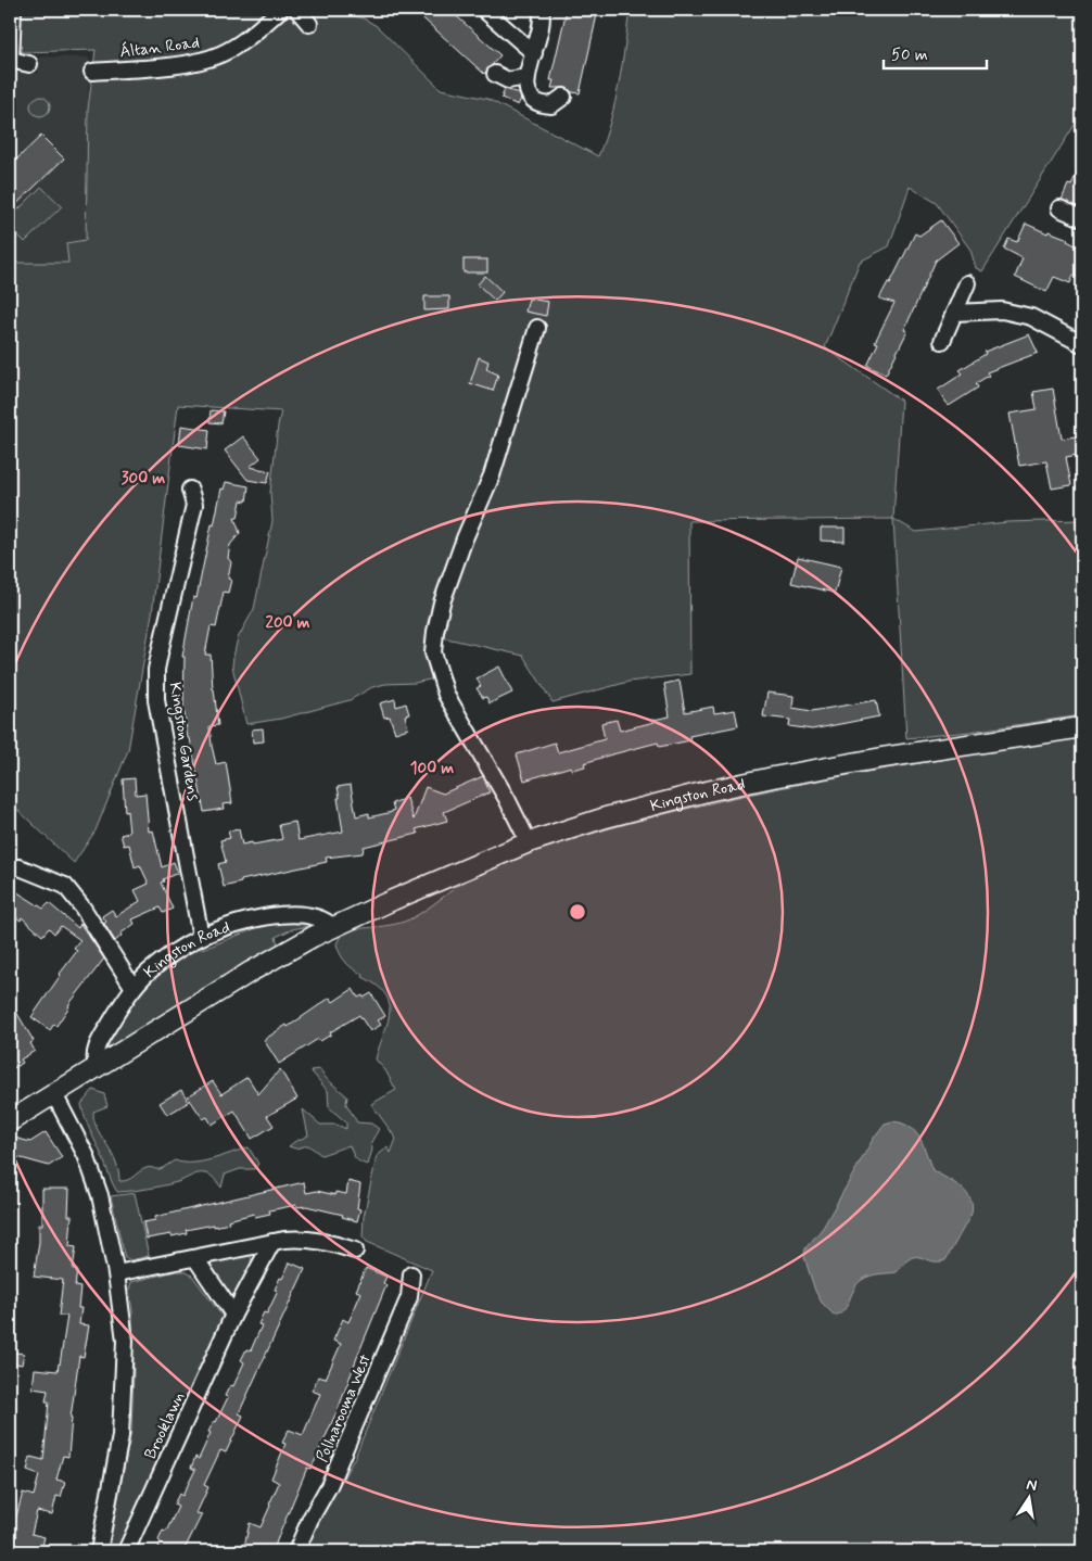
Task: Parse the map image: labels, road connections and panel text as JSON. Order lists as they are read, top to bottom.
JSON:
{
  "streets": {
    "main road": ["Kingston Road"],
    "street": [
      "Áltan Road",
      "Kingston Gardens",
      "Pollnarooma West",
      "Brooklawn"
    ]
  },
  "crossings": [
    ["Kingston Gardens", "Kingston Road"]
  ],
  "scale_bar": "50 m",
  "north": "top",
  "rings": ["300 m", "200 m", "100 m"]
}
